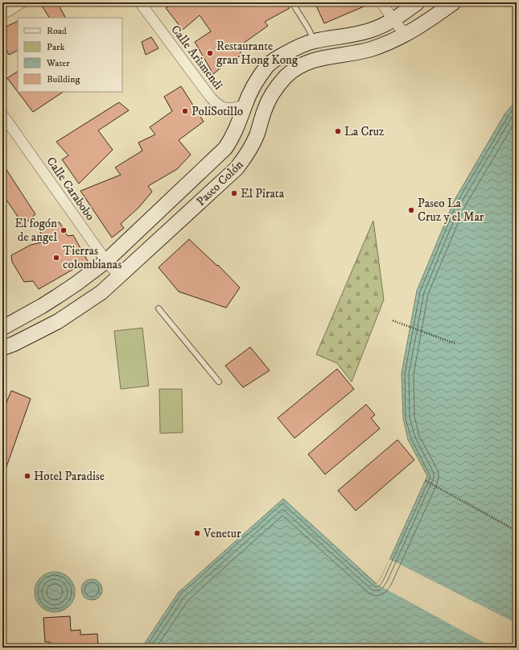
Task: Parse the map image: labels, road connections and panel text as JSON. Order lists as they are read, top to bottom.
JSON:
{
  "streets": {
    "street": ["Calle Arismendi", "Paseo Colón", "Calle Carabobo"]
  },
  "crossings": [
    ["Calle Arismendi", "Paseo Colón"],
    ["Paseo Colón", "Calle Carabobo"]
  ],
  "places": [
    "Restaurante gran Hong Kong",
    "PoliSotillo",
    "La Cruz",
    "El Pirata",
    "Paseo La Cruz y el Mar",
    "El fogón de angel",
    "Tierras colombianas",
    "Hotel Paradise",
    "Venetur"
  ],
  "legend": [
    "Road",
    "Park",
    "Water",
    "Building"
  ]
}
